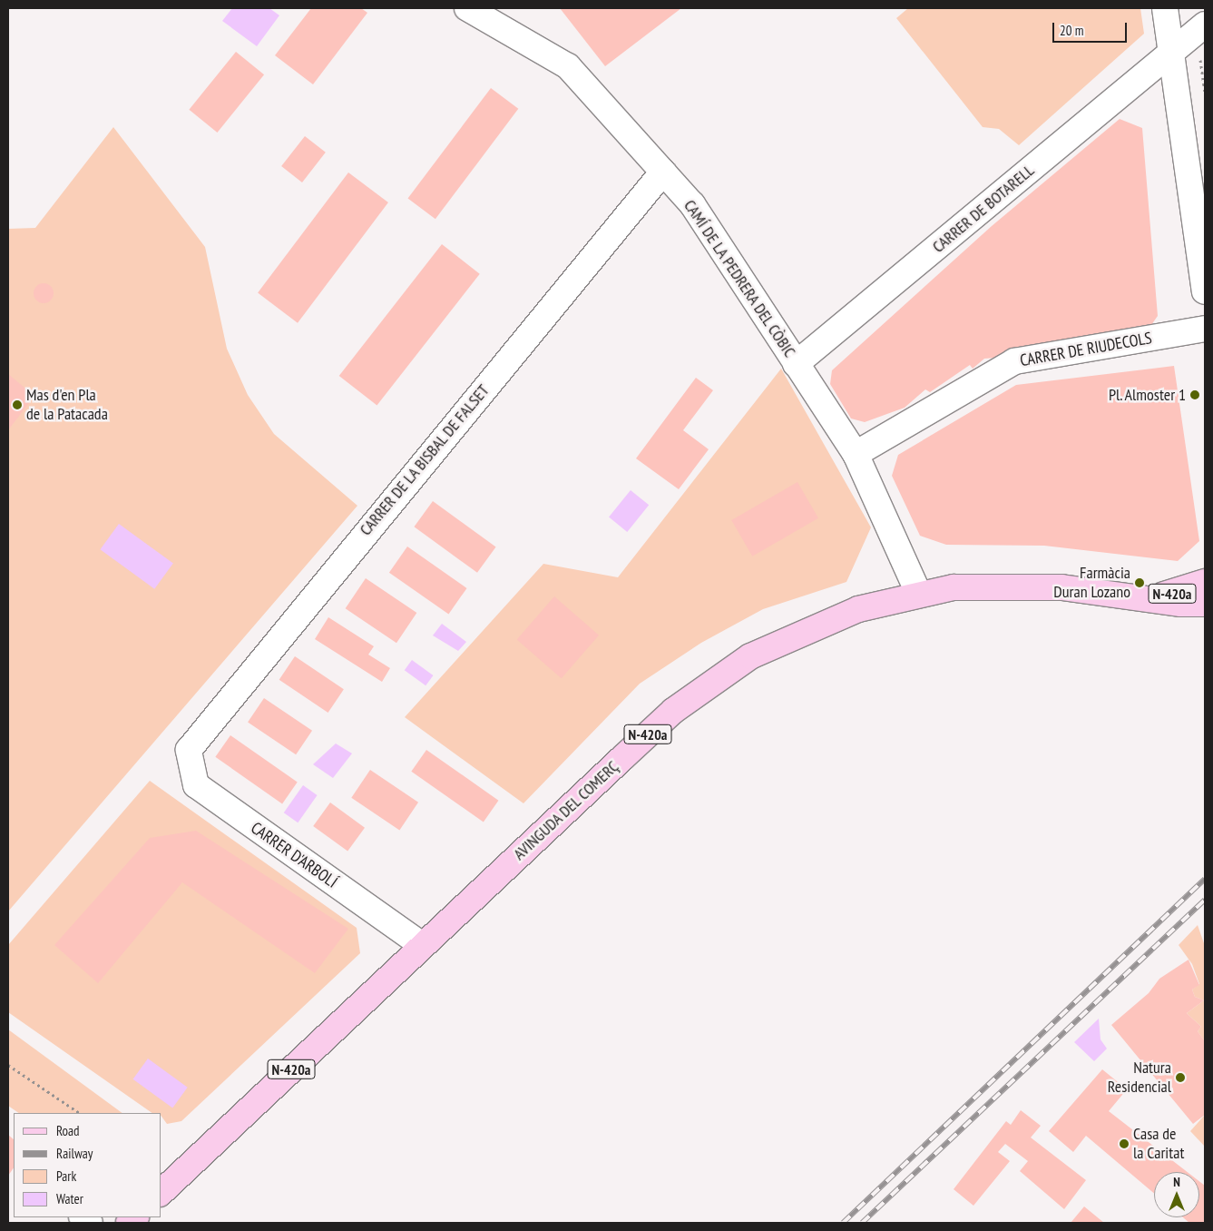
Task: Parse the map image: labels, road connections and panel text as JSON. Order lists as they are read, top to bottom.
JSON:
{
  "streets": {
    "main road": ["N-420a", "AVINGUDA DEL COMERÇ"],
    "street": [
      "CARRER DE BOTARELL",
      "CAMÍ DE LA PEDRERA DEL CÒBIC",
      "CARRER DE RIUDECOLS",
      "CARRER DE LA BISBAL DE FALSET",
      "CARRER D'ARBOLÍ"
    ]
  },
  "crossings": [
    ["CARRER DE BOTARELL", "CAMÍ DE LA PEDRERA DEL CÒBIC"],
    ["CAMÍ DE LA PEDRERA DEL CÒBIC", "CARRER DE RIUDECOLS"],
    ["CAMÍ DE LA PEDRERA DEL CÒBIC", "CARRER DE LA BISBAL DE FALSET"],
    ["CAMÍ DE LA PEDRERA DEL CÒBIC", "AVINGUDA DEL COMERÇ"],
    ["CARRER DE LA BISBAL DE FALSET", "CARRER D'ARBOLÍ"],
    ["AVINGUDA DEL COMERÇ", "CARRER D'ARBOLÍ"]
  ],
  "places": [
    "Pl. Almoster 1",
    "Mas d'en Pla de la Patacada",
    "Farmàcia Duran Lozano",
    "Natura Residencial",
    "Casa de la Caritat"
  ],
  "legend": [
    "Road",
    "Railway",
    "Park",
    "Water"
  ],
  "scale_bar": "20 m",
  "north": "top"
}
